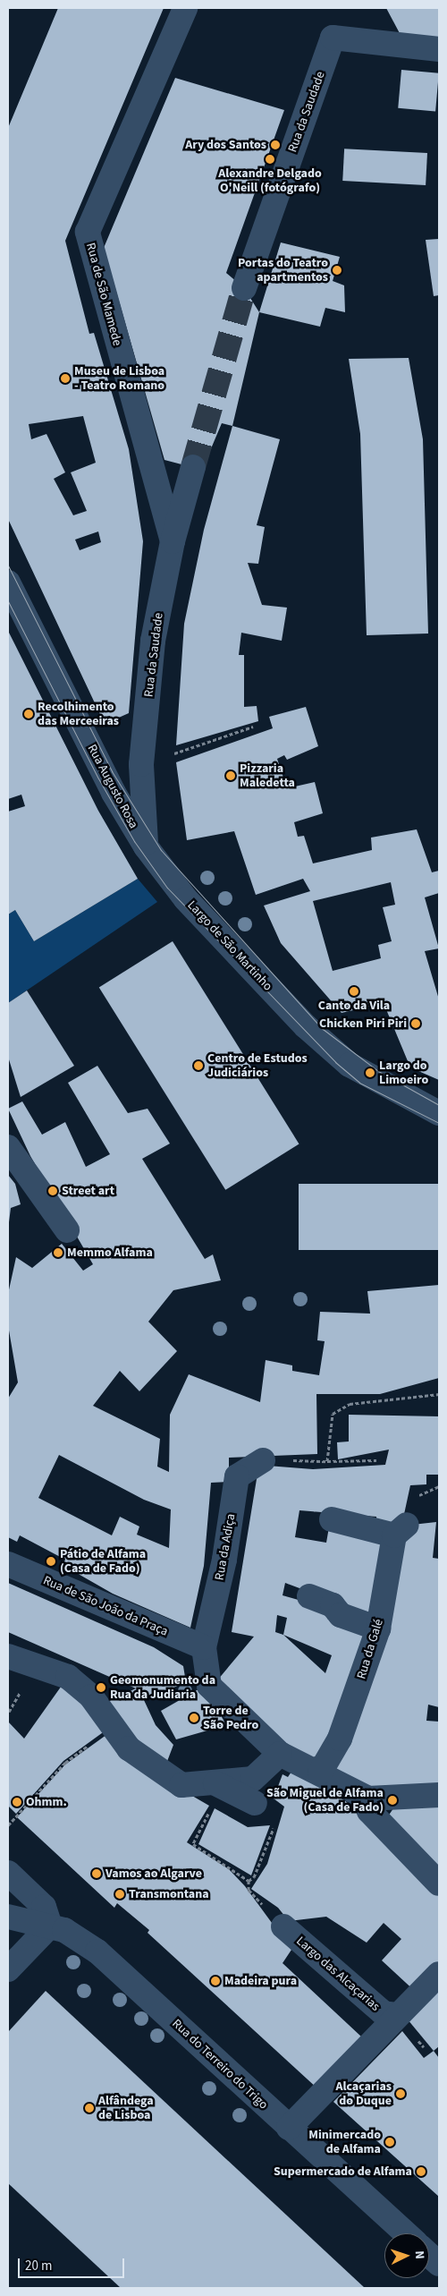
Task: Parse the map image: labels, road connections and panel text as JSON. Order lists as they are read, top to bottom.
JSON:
{
  "streets": {
    "street": [
      "Rua da Saudade",
      "Rua de São Mamede",
      "Rua Augusto Rosa",
      "Largo de São Martinho",
      "Rua da Adiça",
      "Rua de São João da Praça",
      "Rua da Galé",
      "Largo das Alcaçarias",
      "Rua do Terreiro do Trigo"
    ]
  },
  "crossings": [
    ["Rua da Saudade", "Rua de São Mamede"],
    ["Rua da Saudade", "Rua Augusto Rosa"],
    ["Rua da Saudade", "Largo de São Martinho"],
    ["Rua Augusto Rosa", "Largo de São Martinho"],
    ["Rua da Adiça", "Rua de São João da Praça"]
  ],
  "places": [
    "Ary dos Santos",
    "Alexandre Delgado O'Neill (fotógrafo)",
    "Portas do Teatro apartmentos",
    "Museu de Lisboa - Teatro Romano",
    "Recolhimento das Merceeiras",
    "Pizzaria Maledetta",
    "Canto da Vila",
    "Chicken Piri Piri",
    "Centro de Estudos Judiciários",
    "Largo do Limoeiro",
    "Street art",
    "Memmo Alfama",
    "Pátio de Alfama (Casa de Fado)",
    "Geomonumento da Rua da Judiaria",
    "Torre de São Pedro",
    "São Miguel de Alfama (Casa de Fado)",
    "Ohmm.",
    "Vamos ao Algarve",
    "Transmontana",
    "Madeira pura",
    "Alcaçarias do Duque",
    "Alfândega de Lisboa",
    "Minimercado de Alfama",
    "Supermercado de Alfama"
  ],
  "scale_bar": "20 m",
  "north": "right"
}
